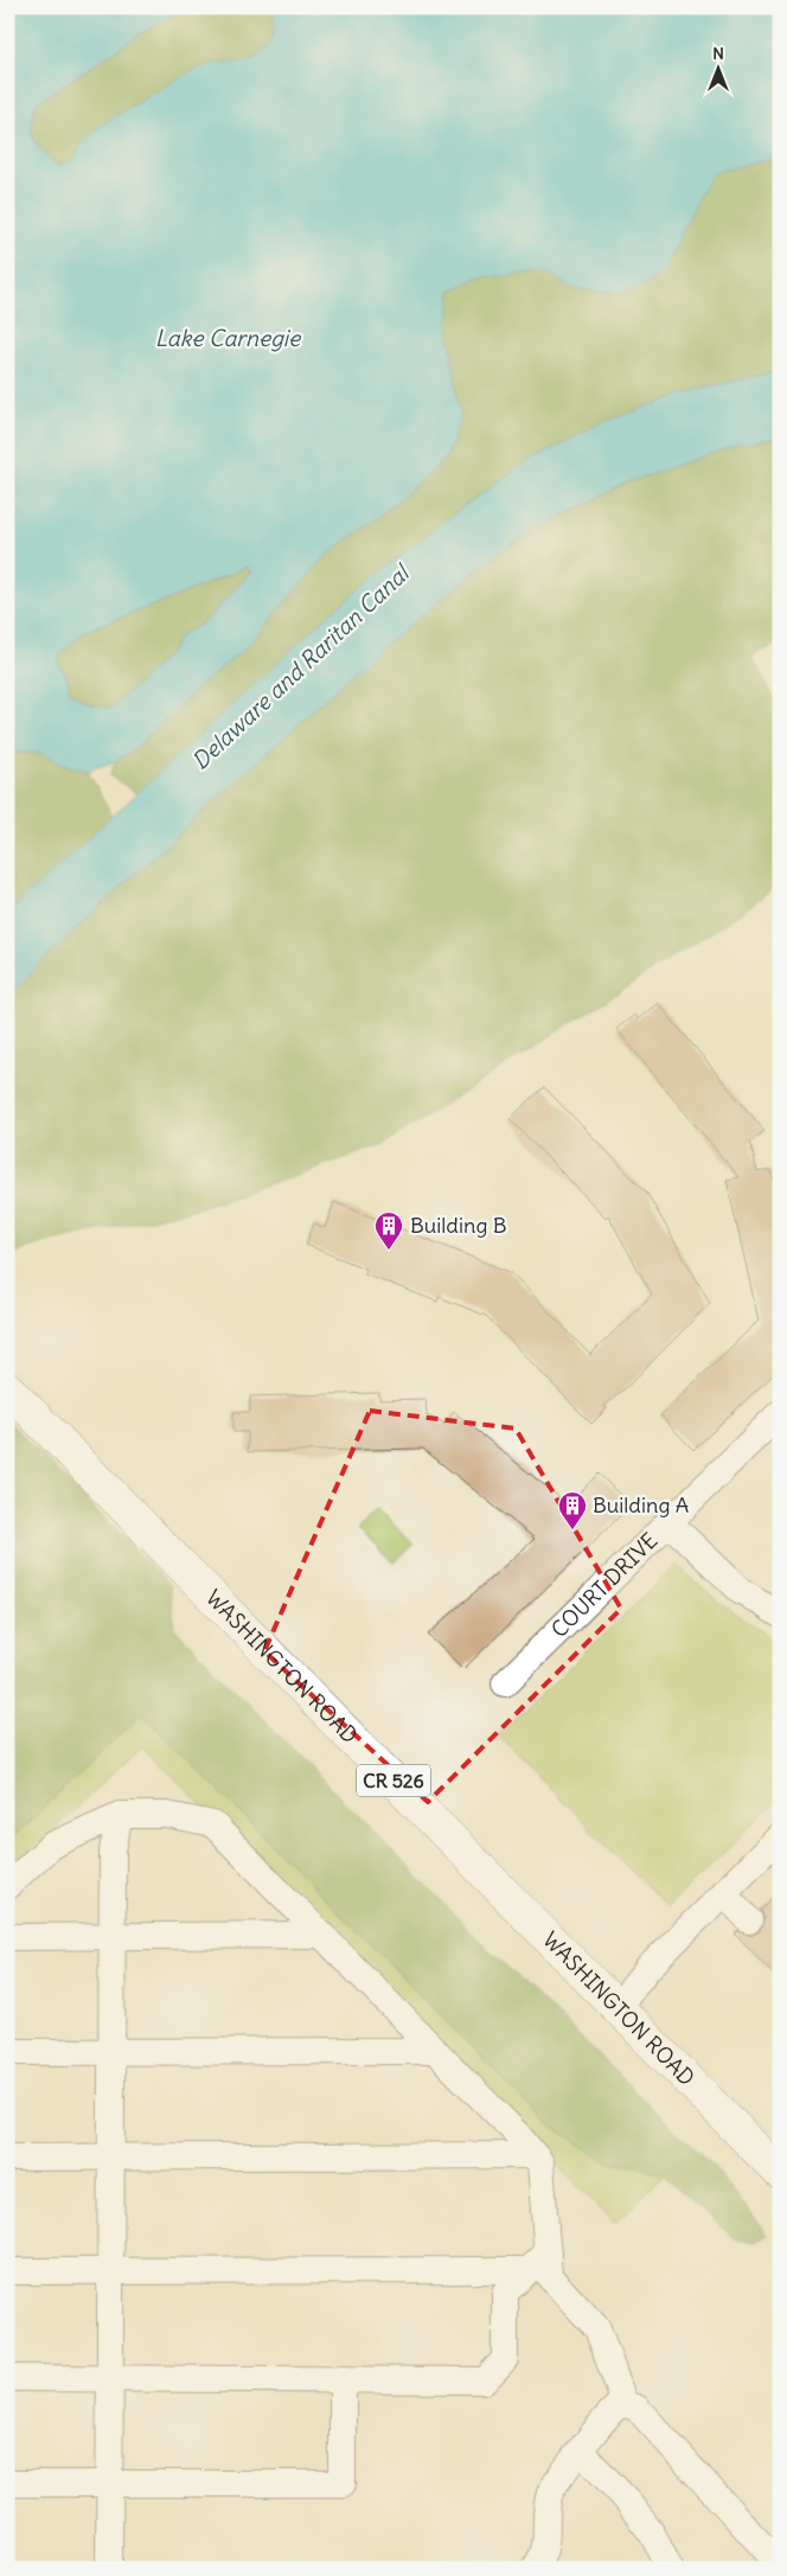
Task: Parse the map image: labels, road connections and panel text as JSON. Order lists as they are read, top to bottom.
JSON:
{
  "streets": {
    "main road": ["WASHINGTON ROAD", "CR 526"],
    "street": ["COURT DRIVE"]
  },
  "water": ["Lake Carnegie", "Delaware and Raritan Canal"],
  "places": {
    "building": ["Building B", "Building A"]
  },
  "north": "top"
}
